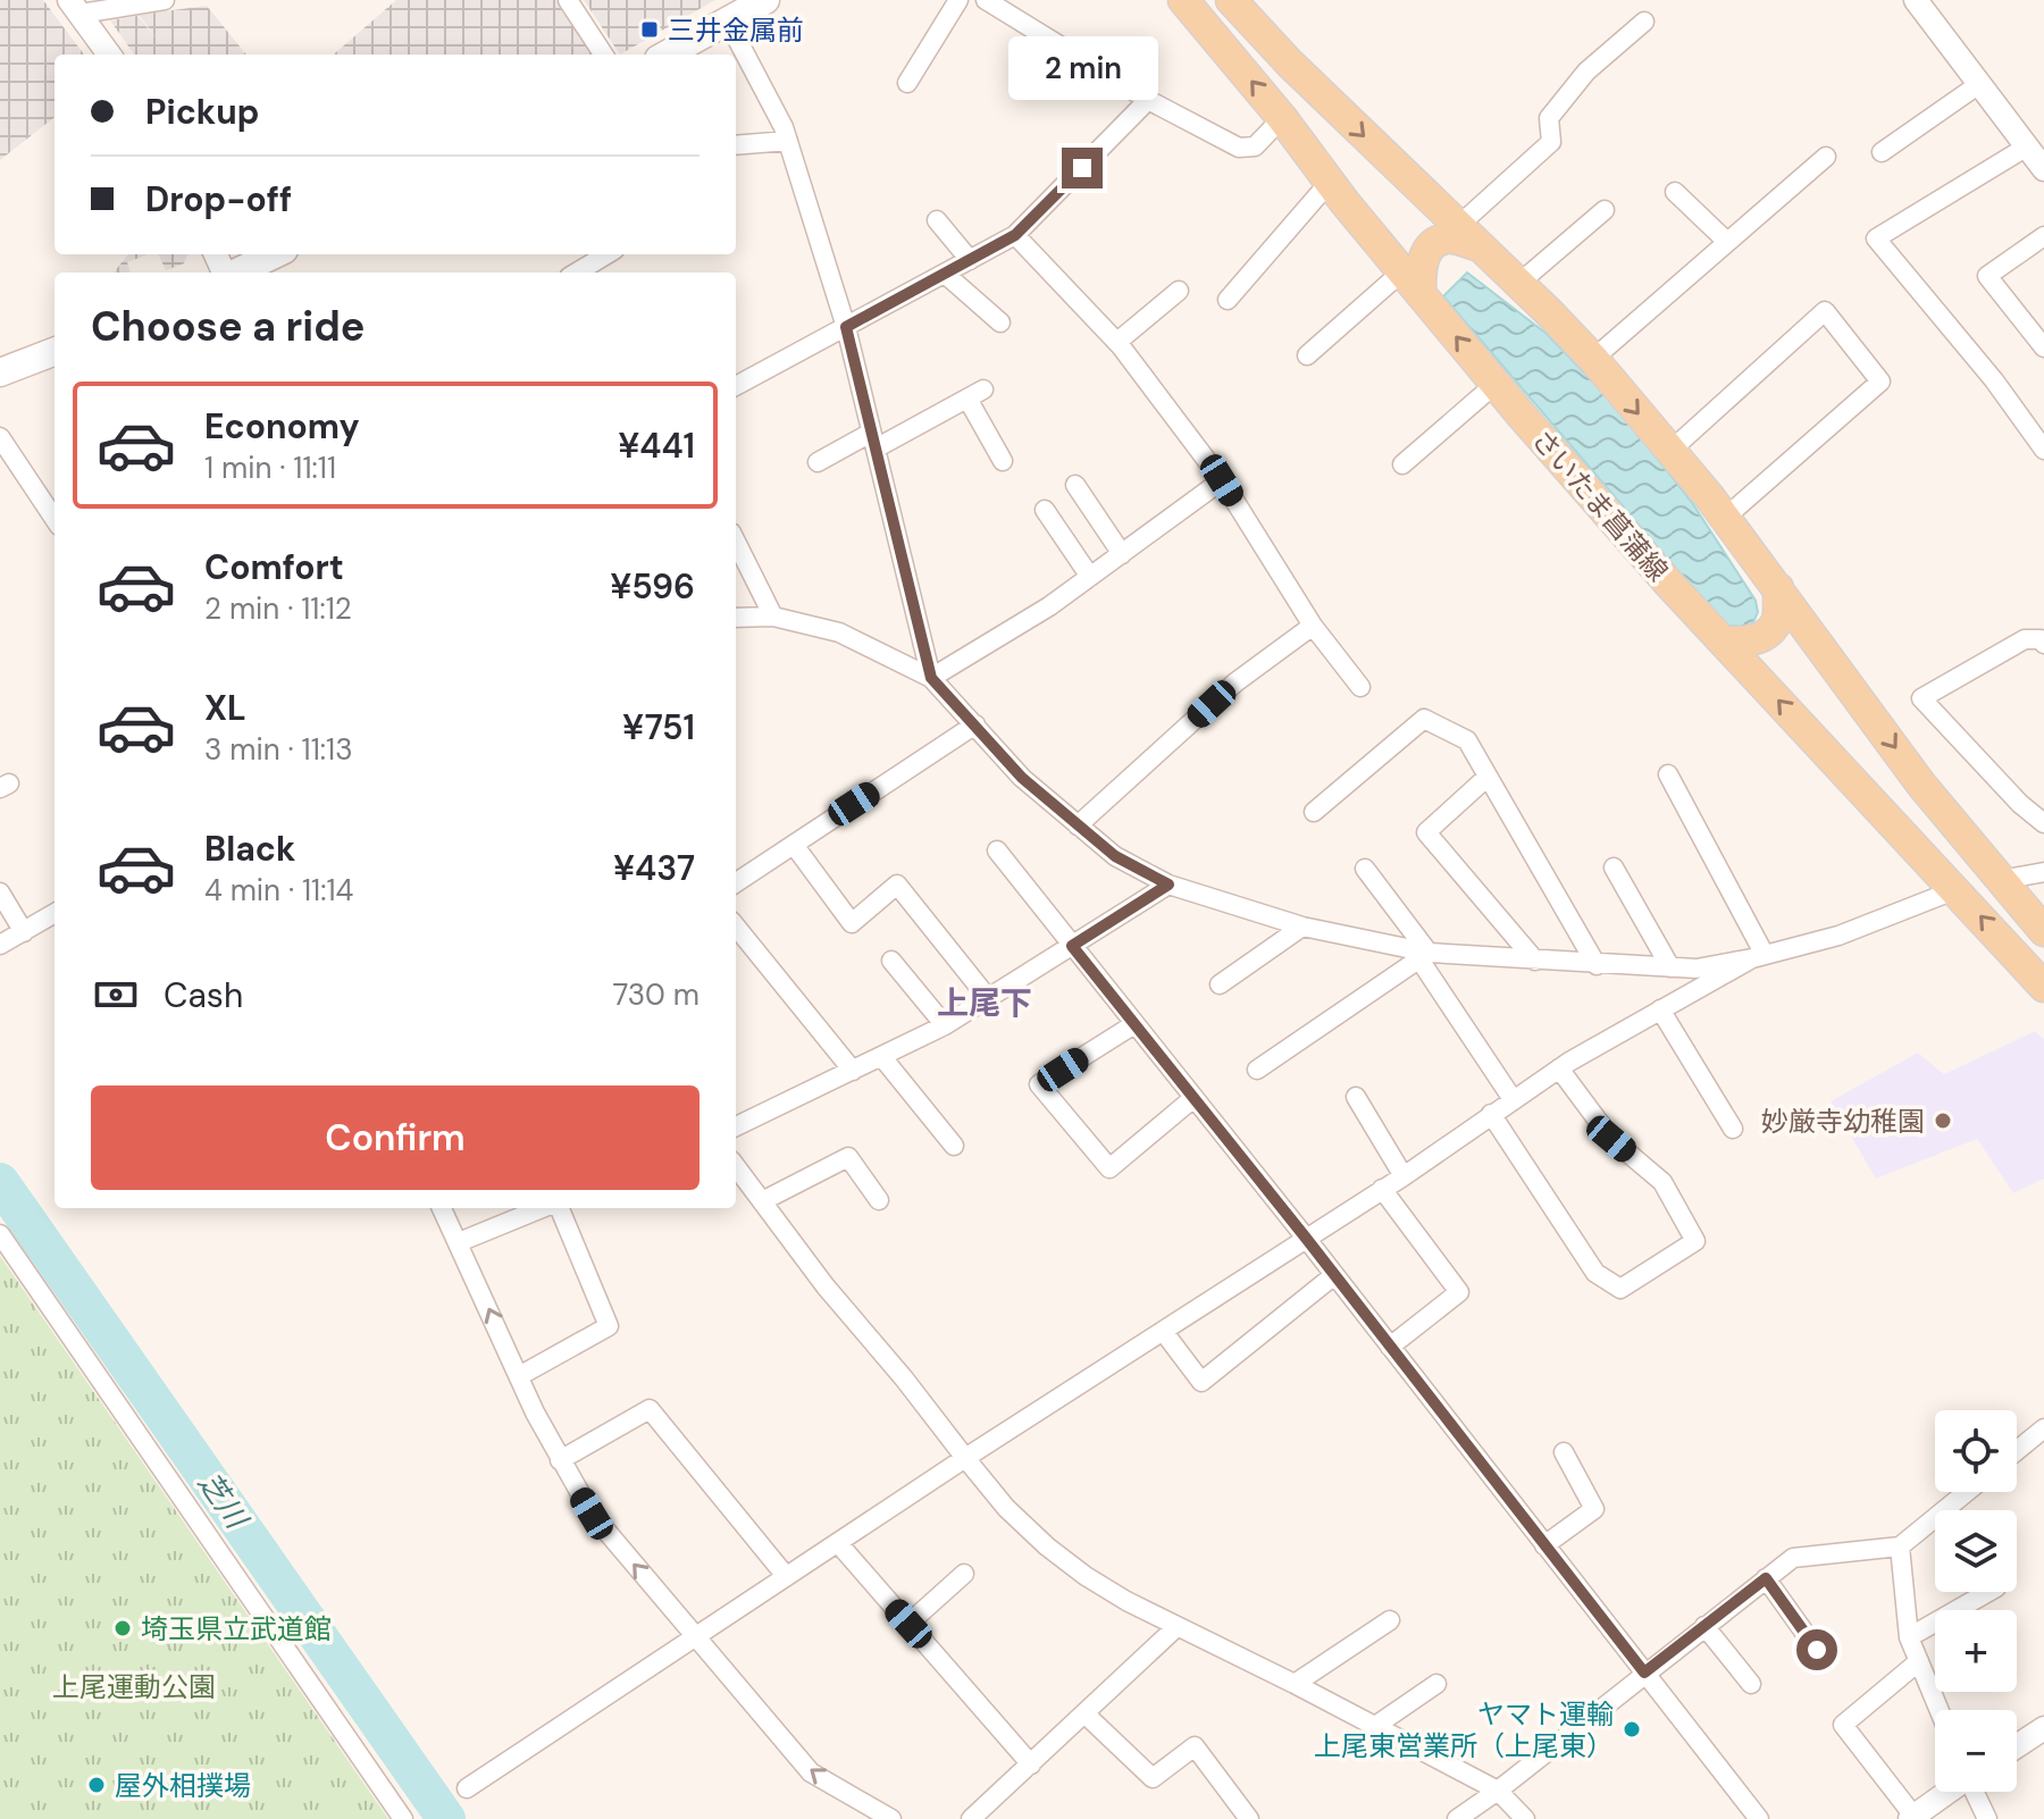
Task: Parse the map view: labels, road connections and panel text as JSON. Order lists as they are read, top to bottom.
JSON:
{
  "streets": {
    "main road": ["さいたま菖蒲線"]
  },
  "districts": ["上尾下"],
  "water": ["芝川"],
  "parks": ["上尾運動公園"],
  "places": {
    "transit": ["三井金属前"],
    "other": [
      "妙厳寺幼稚園",
      "埼玉県立武道館",
      "ヤマト運輸 上尾東営業所（上尾東）",
      "屋外相撲場"
    ]
  },
  "page": {
    "bubble": "2 min",
    "banner": ["Pickup", "Drop-off"],
    "heading": "Choose a ride",
    "list": [
      {
        "name": "Economy",
        "note": "1 min · 11:11",
        "value": "¥441"
      },
      {
        "name": "Comfort",
        "note": "2 min · 11:12",
        "value": "¥596"
      },
      {
        "name": "XL",
        "note": "3 min · 11:13",
        "value": "¥751"
      },
      {
        "name": "Black",
        "note": "4 min · 11:14",
        "value": "¥437"
      }
    ],
    "pay": ["Cash", "730 m"],
    "buttons": "Confirm",
    "map_buttons": ["+", "−"]
  }
}
